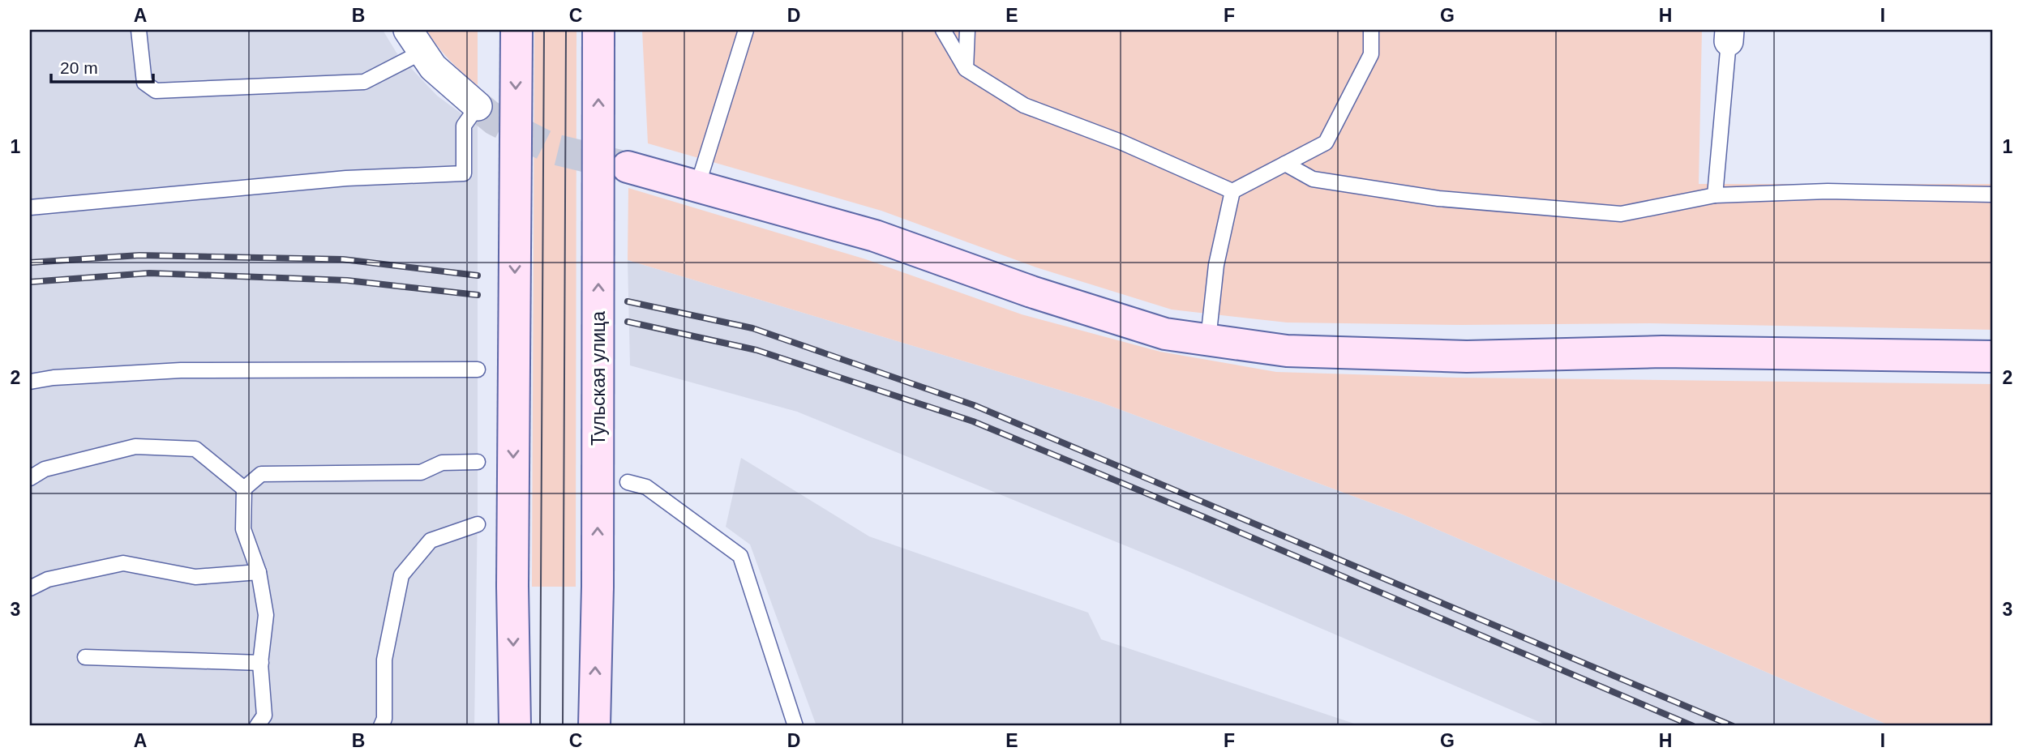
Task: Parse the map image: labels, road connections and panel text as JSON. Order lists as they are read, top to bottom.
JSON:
{
  "streets": {
    "street": ["Тульская улица"]
  },
  "scale_bar": "20 m",
  "grid": {
    "columns": [
      "A",
      "B",
      "C",
      "D",
      "E",
      "F",
      "G",
      "H",
      "I"
    ],
    "rows": ["1", "2", "3"]
  }
}
